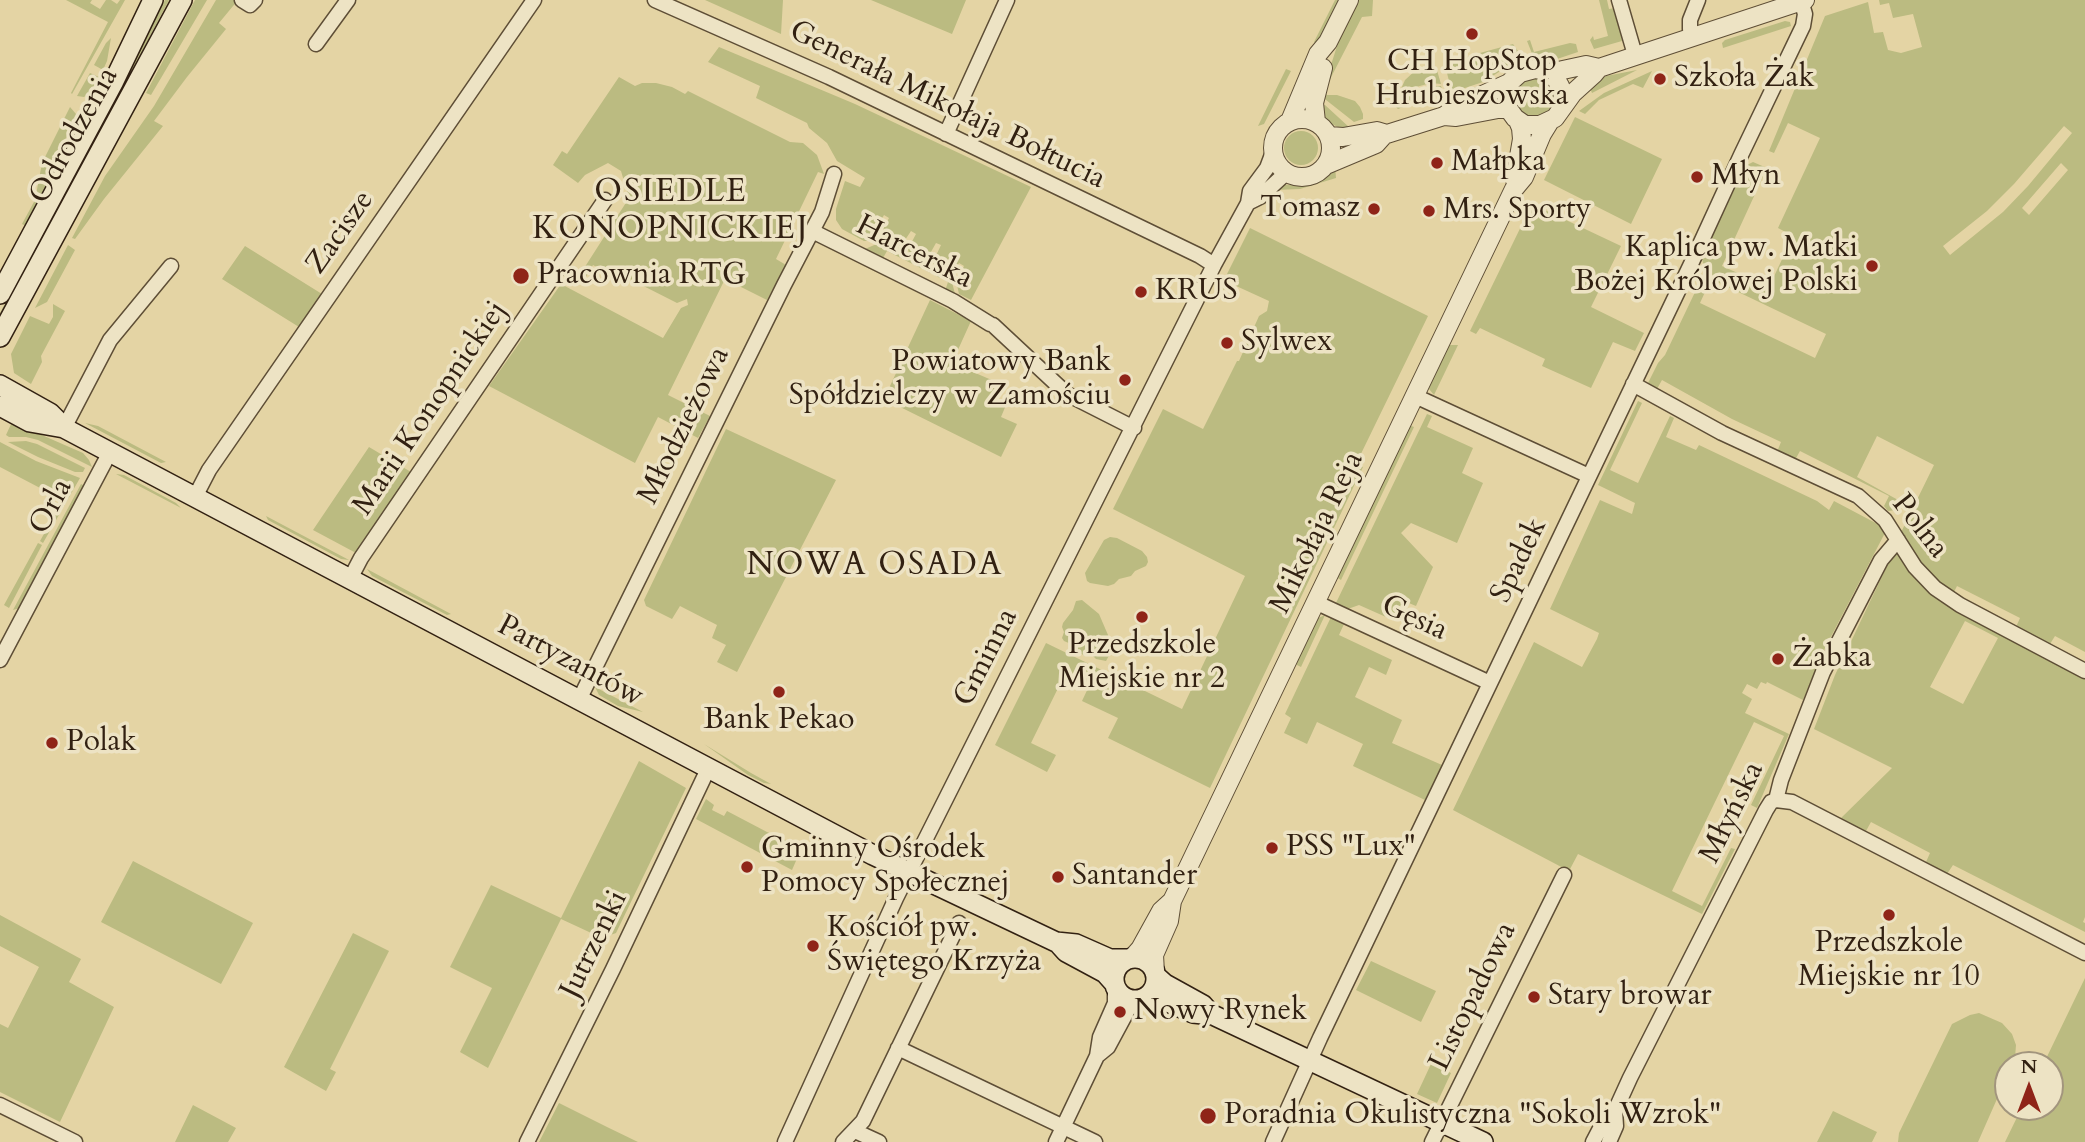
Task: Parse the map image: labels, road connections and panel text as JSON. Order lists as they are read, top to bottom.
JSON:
{
  "streets": {
    "main road": ["Odrodzenia", "Partyzantów"],
    "street": [
      "Generała Mikołaja Bołtucia",
      "Zacisze",
      "Harcerska",
      "Marii Konopnickiej",
      "Młodzieżowa",
      "Orla",
      "Polna",
      "Mikołaja Reja",
      "Spadek",
      "Gęsia",
      "Gminna",
      "Młyńska",
      "Jutrzenki",
      "Listopadowa"
    ]
  },
  "crossings": [
    ["Generała Mikołaja Bołtucia", "Gminna"],
    ["Zacisze", "Partyzantów"],
    ["Harcerska", "Młodzieżowa"],
    ["Harcerska", "Gminna"],
    ["Marii Konopnickiej", "Partyzantów"],
    ["Młodzieżowa", "Partyzantów"],
    ["Orla", "Partyzantów"],
    ["Polna", "Spadek"],
    ["Polna", "Młyńska"],
    ["Mikołaja Reja", "Gęsia"],
    ["Mikołaja Reja", "Partyzantów"],
    ["Spadek", "Gęsia"],
    ["Gminna", "Partyzantów"],
    ["Partyzantów", "Jutrzenki"]
  ],
  "districts": ["OSIEDLE KONOPNICKIEJ", "NOWA OSADA"],
  "places": [
    "CH HopStop Hrubieszowska",
    "Szkoła Żak",
    "Małpka",
    "Młyn",
    "Tomasz",
    "Mrs. Sporty",
    "Kaplica pw. Matki Bożej Królowej Polski",
    "Pracownia RTG",
    "KRUS",
    "Sylwex",
    "Powiatowy Bank Spółdzielczy w Zamościu",
    "Przedszkole Miejskie nr 2",
    "Żabka",
    "Bank Pekao",
    "Polak",
    "PSS \"Lux\"",
    "Gminny Ośrodek Pomocy Społecznej",
    "Santander",
    "Przedszkole Miejskie nr 10",
    "Kościół pw. Świętego Krzyża",
    "Stary browar",
    "Nowy Rynek",
    "Poradnia Okulistyczna \"Sokoli Wzrok\""
  ],
  "north": "top"
}
